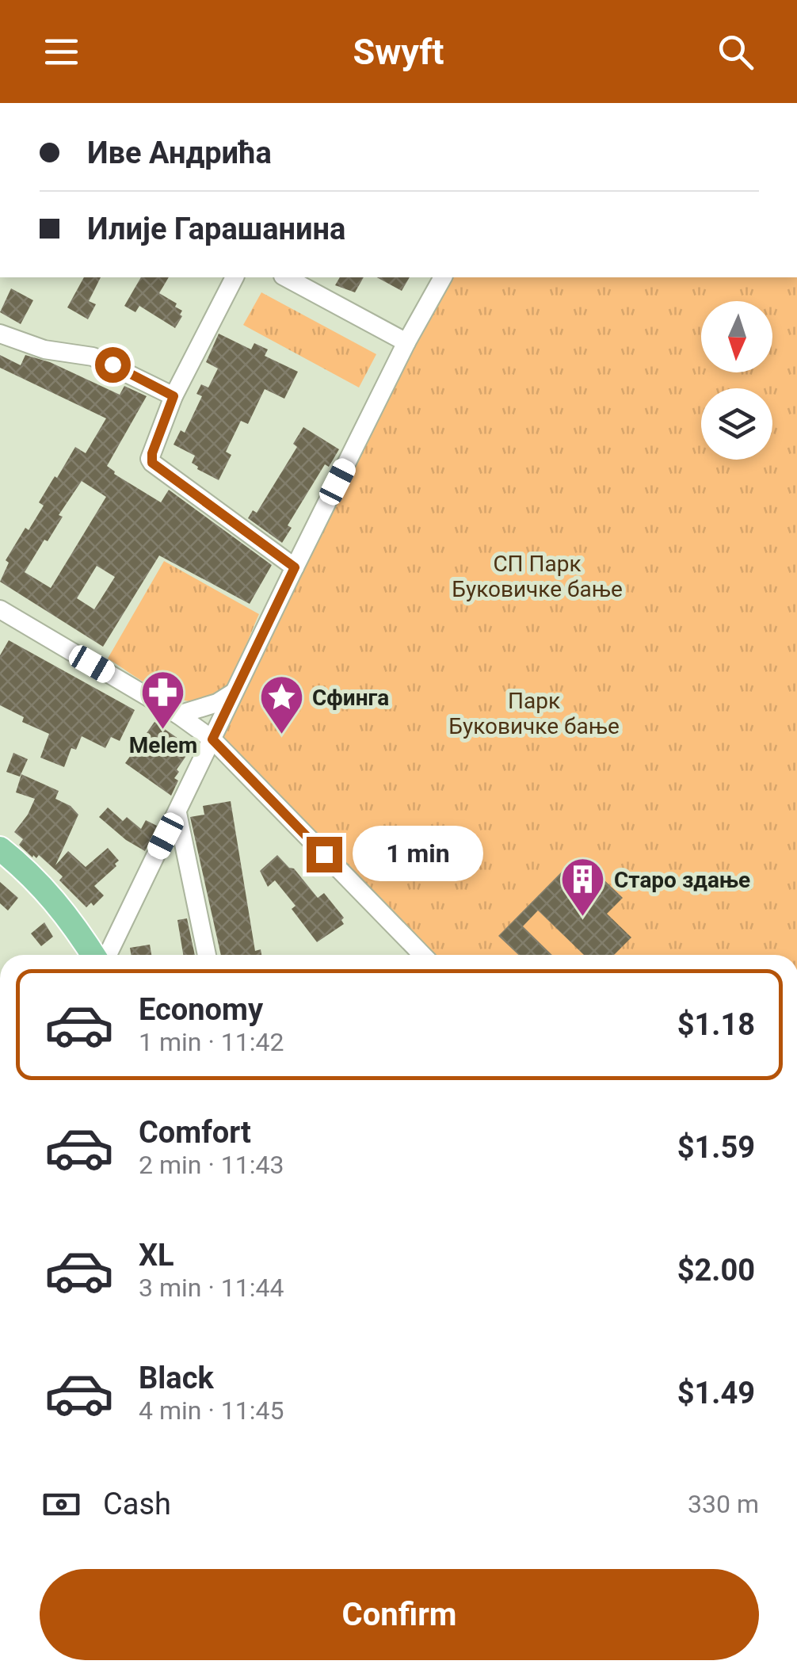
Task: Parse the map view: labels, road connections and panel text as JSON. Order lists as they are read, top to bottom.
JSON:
{
  "parks": ["СП Парк Буковичке бање", "Парк Буковичке бање"],
  "places": {
    "pharmacy": ["Melem"],
    "place": ["Сфинга"],
    "building": ["Старо здање"]
  },
  "north": "bottom",
  "page": {
    "header": "Swyft",
    "banner": ["Иве Андрића", "Илије Гарашанина"],
    "bubble": "1 min",
    "list": [
      {
        "name": "Economy",
        "note": "1 min · 11:42",
        "value": "$1.18"
      },
      {
        "name": "Comfort",
        "note": "2 min · 11:43",
        "value": "$1.59"
      },
      {
        "name": "XL",
        "note": "3 min · 11:44",
        "value": "$2.00"
      },
      {
        "name": "Black",
        "note": "4 min · 11:45",
        "value": "$1.49"
      }
    ],
    "pay": ["Cash", "330 m"],
    "buttons": "Confirm"
  }
}
